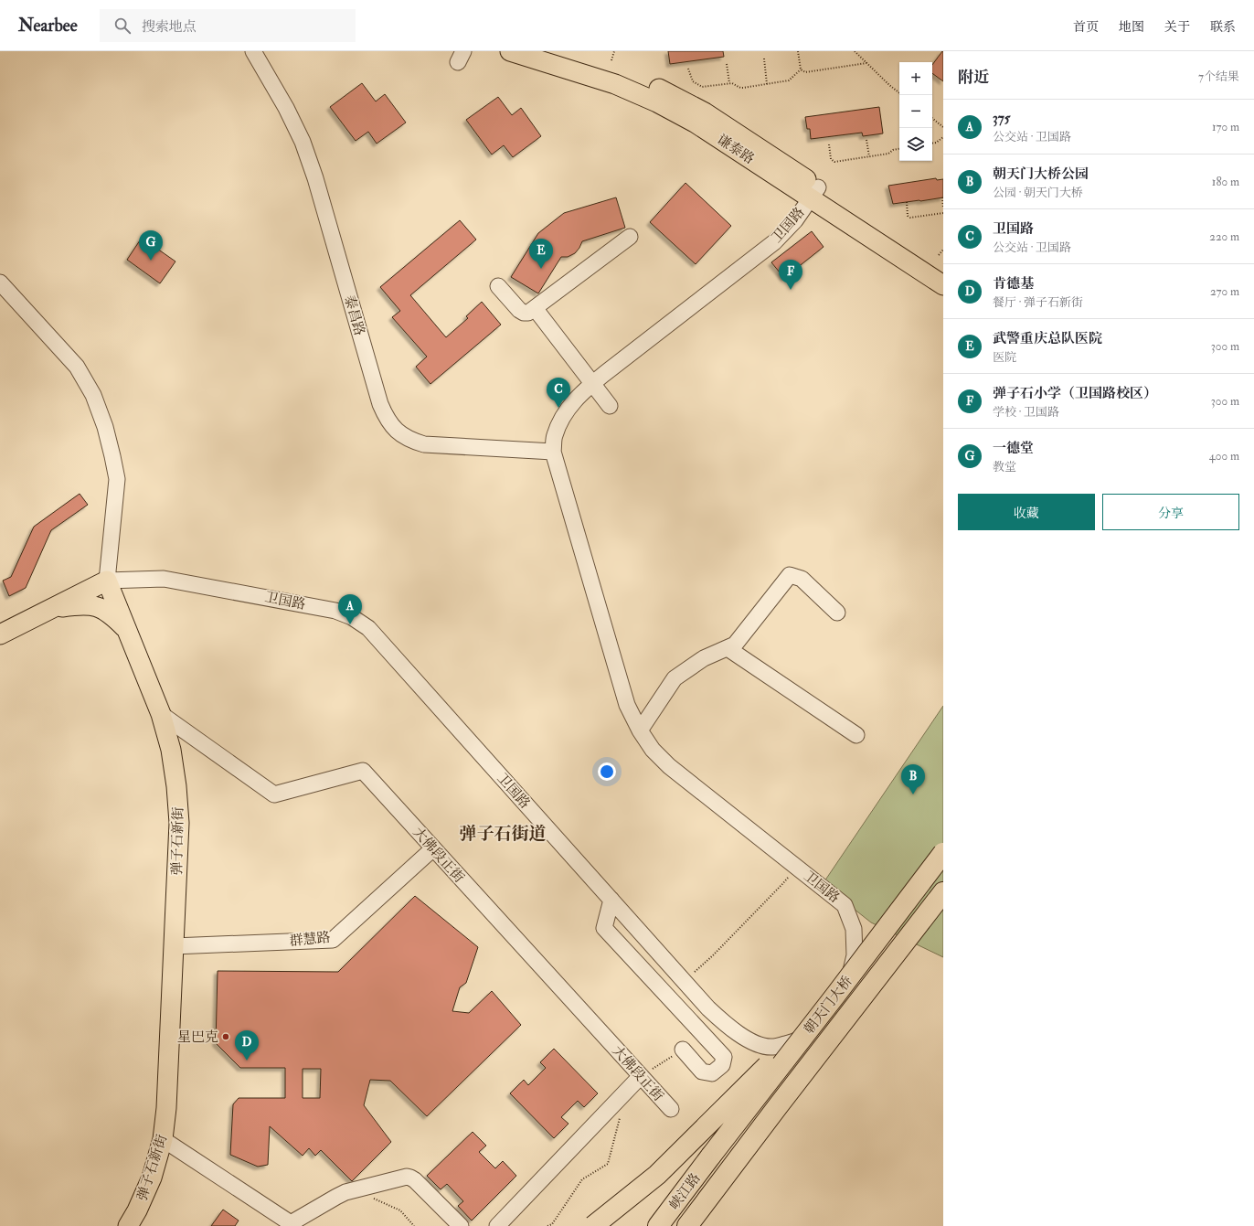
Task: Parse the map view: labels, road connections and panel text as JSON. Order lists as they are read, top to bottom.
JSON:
{
  "streets": {
    "highway": ["朝天门大桥", "峡江路"],
    "main road": ["谦泰路", "弹子石新街"],
    "street": [
      "卫国路",
      "泰昌路",
      "大佛段正街",
      "群慧路"
    ]
  },
  "crossings": [
    ["谦泰路", "卫国路"],
    ["卫国路", "泰昌路"],
    ["卫国路", "弹子石新街"],
    ["弹子石新街", "大佛段正街"],
    ["弹子石新街", "群慧路"],
    ["大佛段正街", "群慧路"],
    ["朝天门大桥", "峡江路"]
  ],
  "districts": ["弹子石街道"],
  "places": ["星巴克"],
  "page": {
    "header": "Nearbee",
    "search": "搜索地点",
    "nav": [
      "首页",
      "地图",
      "关于",
      "联系"
    ],
    "heading": ["附近", "7个结果"],
    "map_buttons": ["+", "−"],
    "list": [
      {
        "mark": "A",
        "name": "375",
        "note": "公交站 · 卫国路",
        "value": "170 m"
      },
      {
        "mark": "B",
        "name": "朝天门大桥公园",
        "note": "公园 · 朝天门大桥",
        "value": "180 m"
      },
      {
        "mark": "C",
        "name": "卫国路",
        "note": "公交站 · 卫国路",
        "value": "220 m"
      },
      {
        "mark": "D",
        "name": "肯德基",
        "note": "餐厅 · 弹子石新街",
        "value": "270 m"
      },
      {
        "mark": "E",
        "name": "武警重庆总队医院",
        "note": "医院",
        "value": "300 m"
      },
      {
        "mark": "F",
        "name": "弹子石小学（卫国路校区）",
        "note": "学校 · 卫国路",
        "value": "300 m"
      },
      {
        "mark": "G",
        "name": "一德堂",
        "note": "教堂",
        "value": "400 m"
      }
    ],
    "pins": [
      "G",
      "E",
      "F",
      "C",
      "A",
      "B",
      "D"
    ],
    "buttons": ["收藏", "分享"]
  }
}
